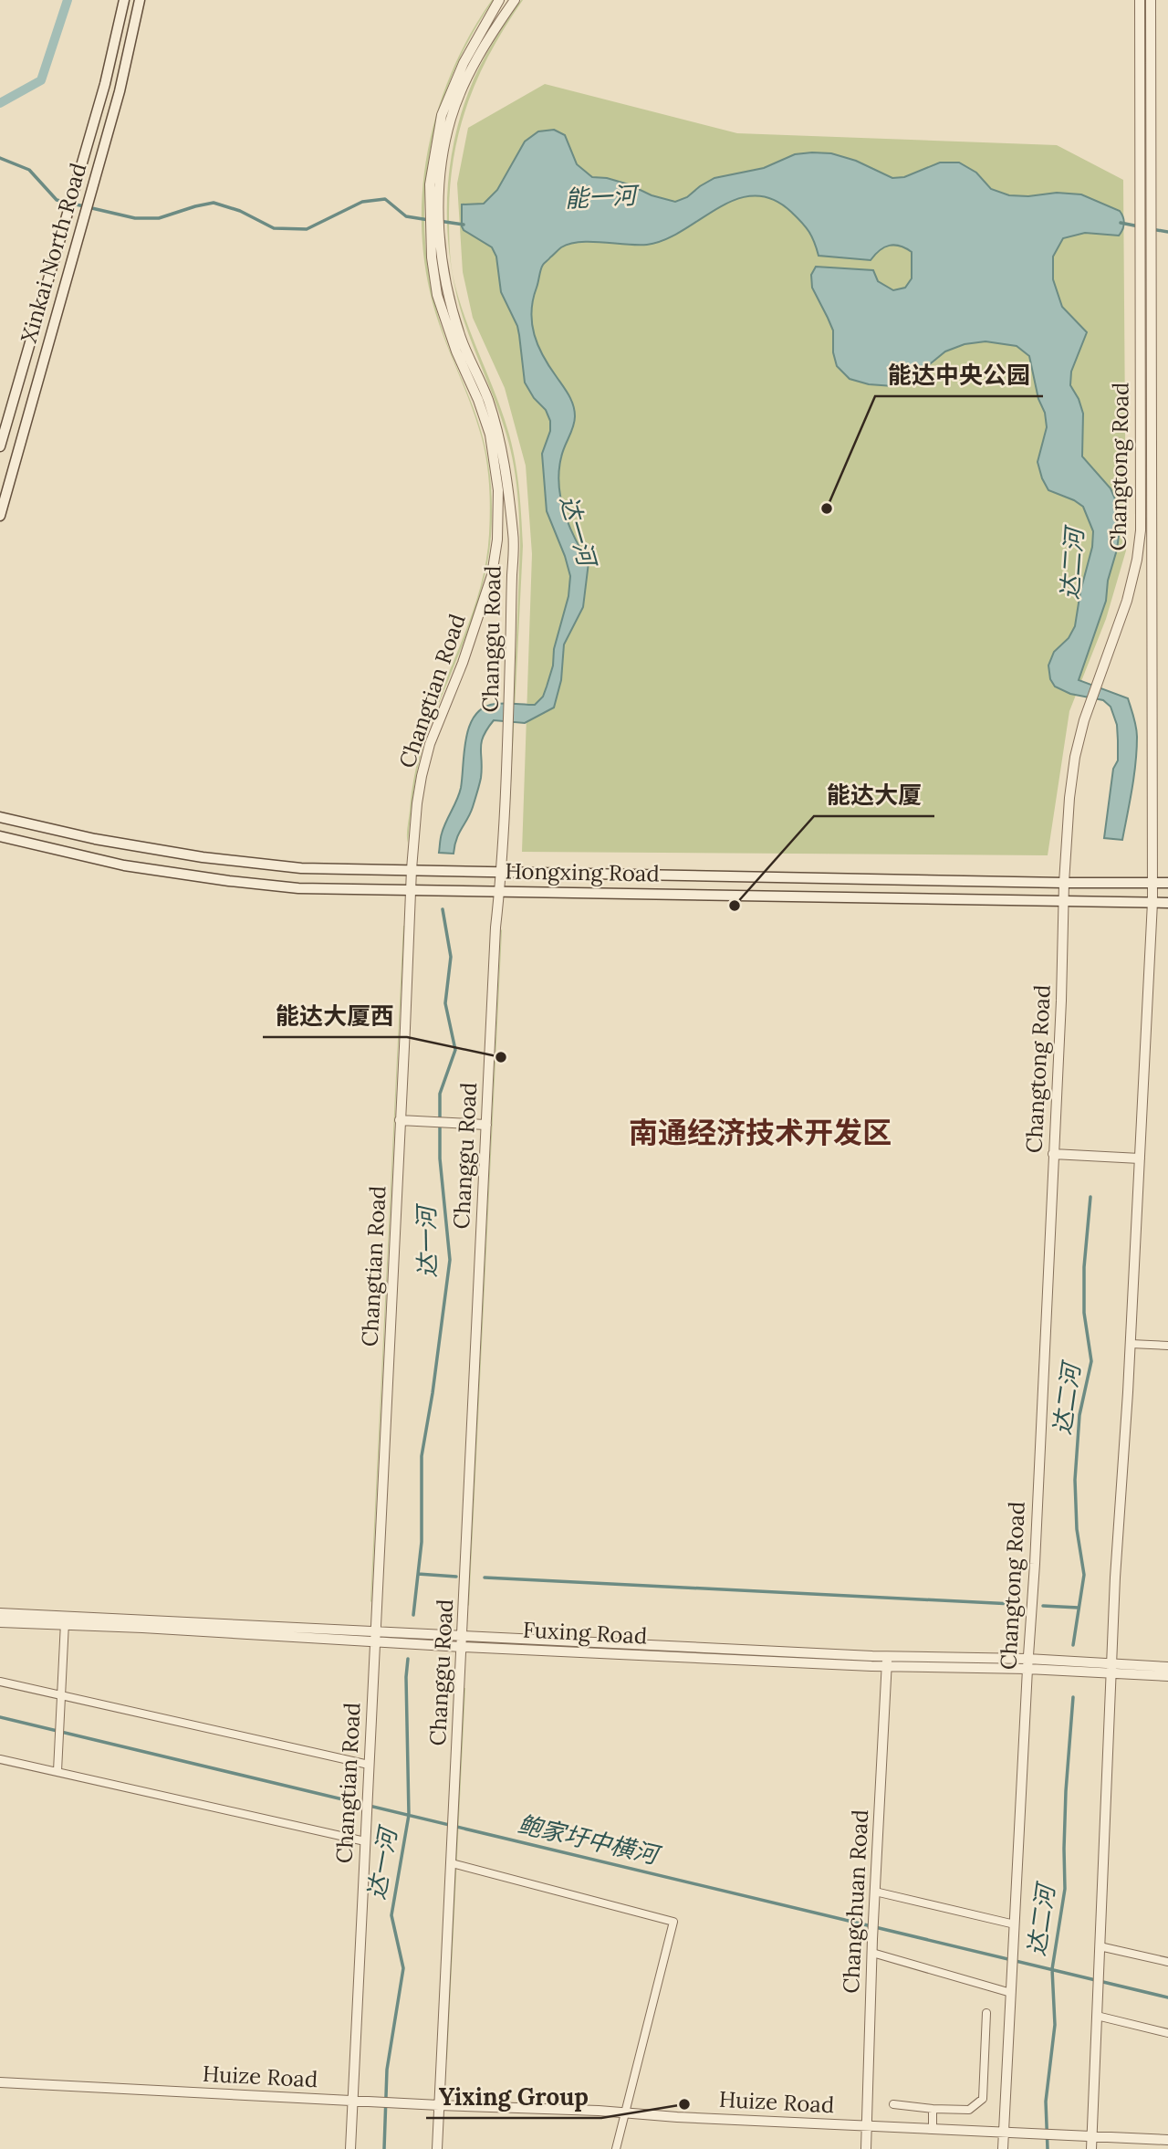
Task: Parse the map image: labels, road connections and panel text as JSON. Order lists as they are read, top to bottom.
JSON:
{
  "streets": {
    "main road": ["Xinkai North Road", "Hongxing Road"],
    "street": [
      "Changtong Road",
      "Changgu Road",
      "Changtian Road",
      "Fuxing Road",
      "Changchuan Road",
      "Huize Road"
    ]
  },
  "crossings": [
    ["Changtong Road", "Hongxing Road"],
    ["Changtong Road", "Fuxing Road"],
    ["Changtong Road", "Huize Road"],
    ["Changgu Road", "Hongxing Road"],
    ["Changgu Road", "Fuxing Road"],
    ["Changgu Road", "Huize Road"],
    ["Changtian Road", "Hongxing Road"],
    ["Changtian Road", "Fuxing Road"],
    ["Changtian Road", "Huize Road"],
    ["Fuxing Road", "Changchuan Road"],
    ["Changchuan Road", "Huize Road"]
  ],
  "districts": ["南通经济技术开发区"],
  "water": [
    "能一河",
    "达一河",
    "达二河",
    "鲍家圩中横河"
  ],
  "places": [
    "能达中央公园",
    "能达大厦",
    "能达大厦西",
    "Yixing Group"
  ]
}
